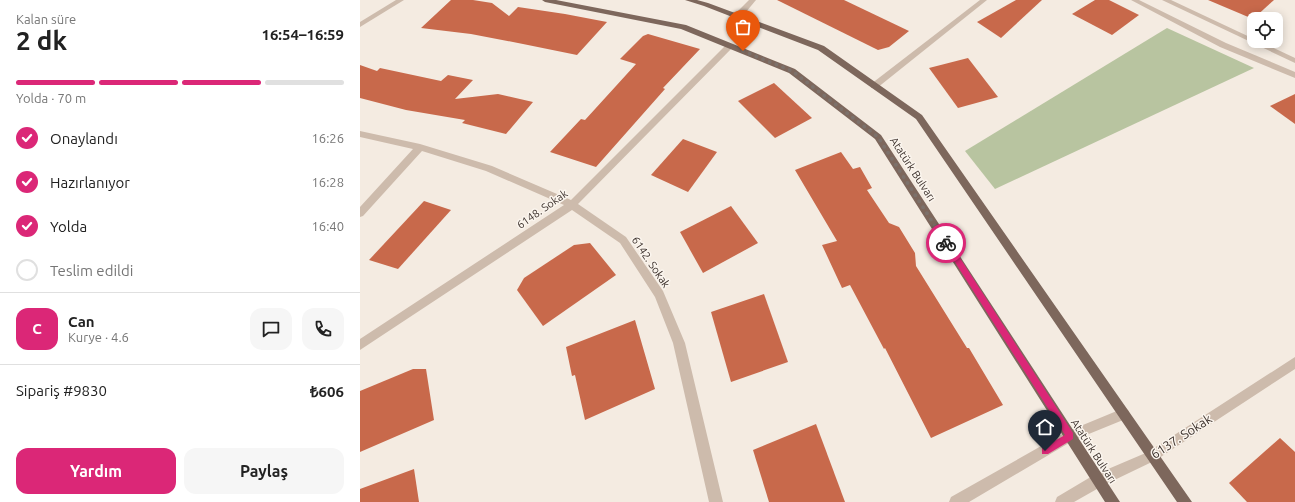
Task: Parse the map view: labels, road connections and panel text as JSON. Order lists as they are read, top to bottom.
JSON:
{
  "streets": {
    "main road": ["Atatürk Bulvarı"],
    "street": ["6148. Sokak", "6142. Sokak", "6137. Sokak"]
  },
  "crossings": [
    ["Atatürk Bulvarı", "6148. Sokak"],
    ["Atatürk Bulvarı", "6137. Sokak"],
    ["6148. Sokak", "6142. Sokak"]
  ],
  "page": {
    "heading": ["2 dk", "Kalan süre", "16:54–16:59"],
    "panel": [
      "Can",
      "Kurye · 4.6",
      "Sipariş #9830",
      "₺606"
    ],
    "bar": "Yolda · 70 m",
    "list": [
      ["Onaylandı", "16:26"],
      ["Hazırlanıyor", "16:28"],
      ["Yolda", "16:40"],
      "Teslim edildi"
    ],
    "round": "C",
    "buttons": ["Yardım", "Paylaş"]
  }
}
